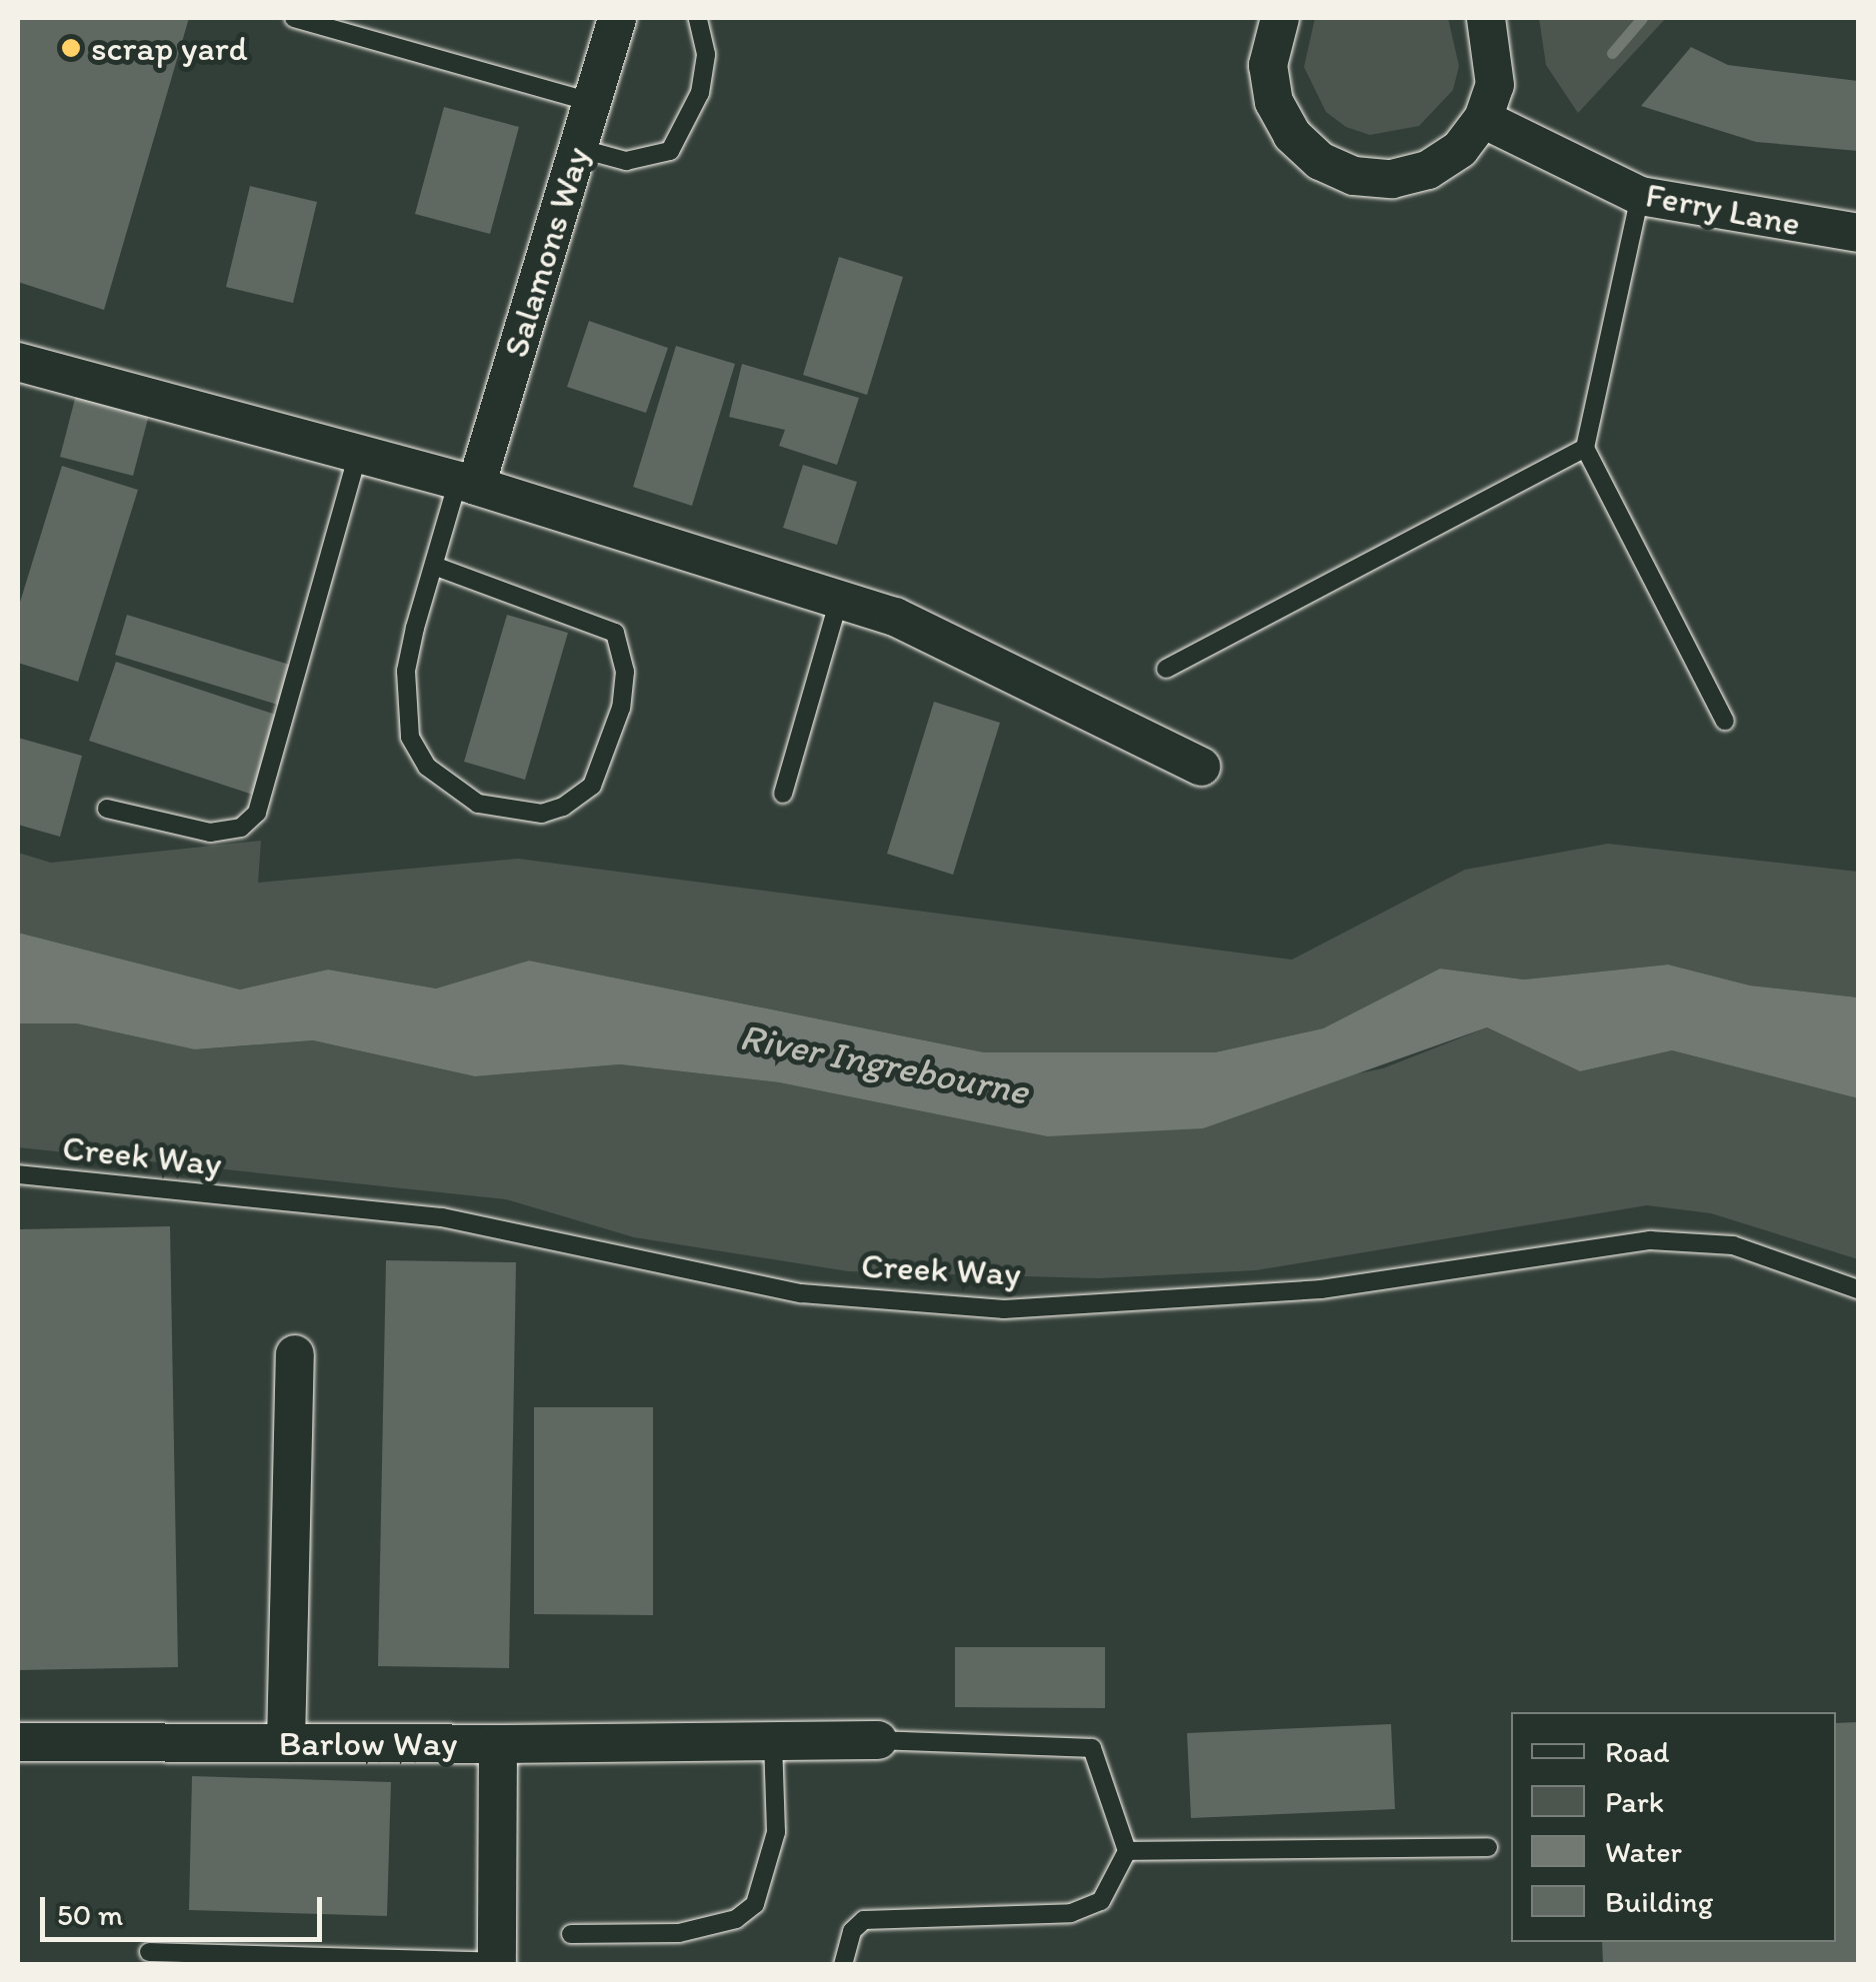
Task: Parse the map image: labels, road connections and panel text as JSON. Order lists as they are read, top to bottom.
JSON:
{
  "streets": {
    "street": ["Ferry Lane", "Salamons Way", "Barlow Way"],
    "lane": ["Creek Way"]
  },
  "water": ["River Ingrebourne"],
  "places": ["scrap yard"],
  "legend": [
    "Road",
    "Park",
    "Water",
    "Building"
  ],
  "scale_bar": "50 m"
}
